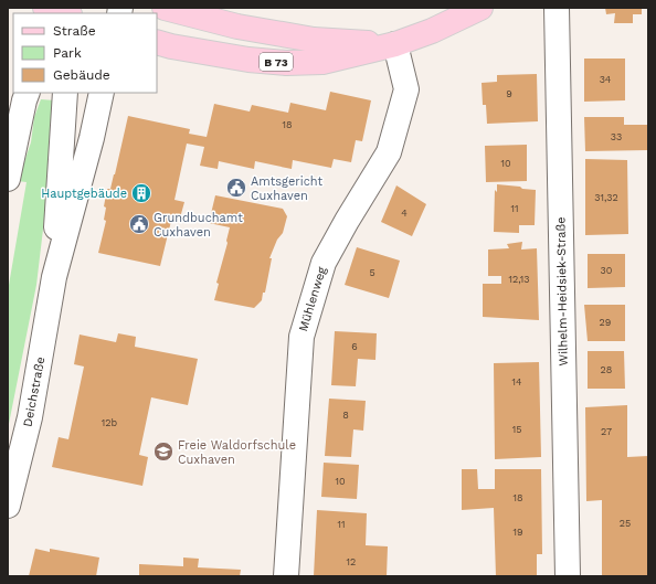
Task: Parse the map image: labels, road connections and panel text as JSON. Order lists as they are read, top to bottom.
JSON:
{
  "streets": {
    "main road": ["B 73"],
    "street": ["Wilhelm-Heidsiek-Straße", "Mühlenweg", "Deichstraße"]
  },
  "crossings": [
    ["B 73", "Mühlenweg"]
  ],
  "places": {
    "public building": ["Amtsgericht Cuxhaven", "Grundbuchamt Cuxhaven"],
    "building": ["Hauptgebäude"],
    "school or university": ["Freie Waldorfschule Cuxhaven"]
  },
  "house_numbers": [
    "34",
    "9",
    "18",
    "33",
    "10",
    "31,32",
    "11",
    "4",
    "30",
    "5",
    "12,13",
    "29",
    "6",
    "28",
    "14",
    "8",
    "12b",
    "15",
    "27",
    "10",
    "18",
    "25",
    "11",
    "19",
    "12"
  ],
  "legend": ["Straße", "Park", "Gebäude"]
}
